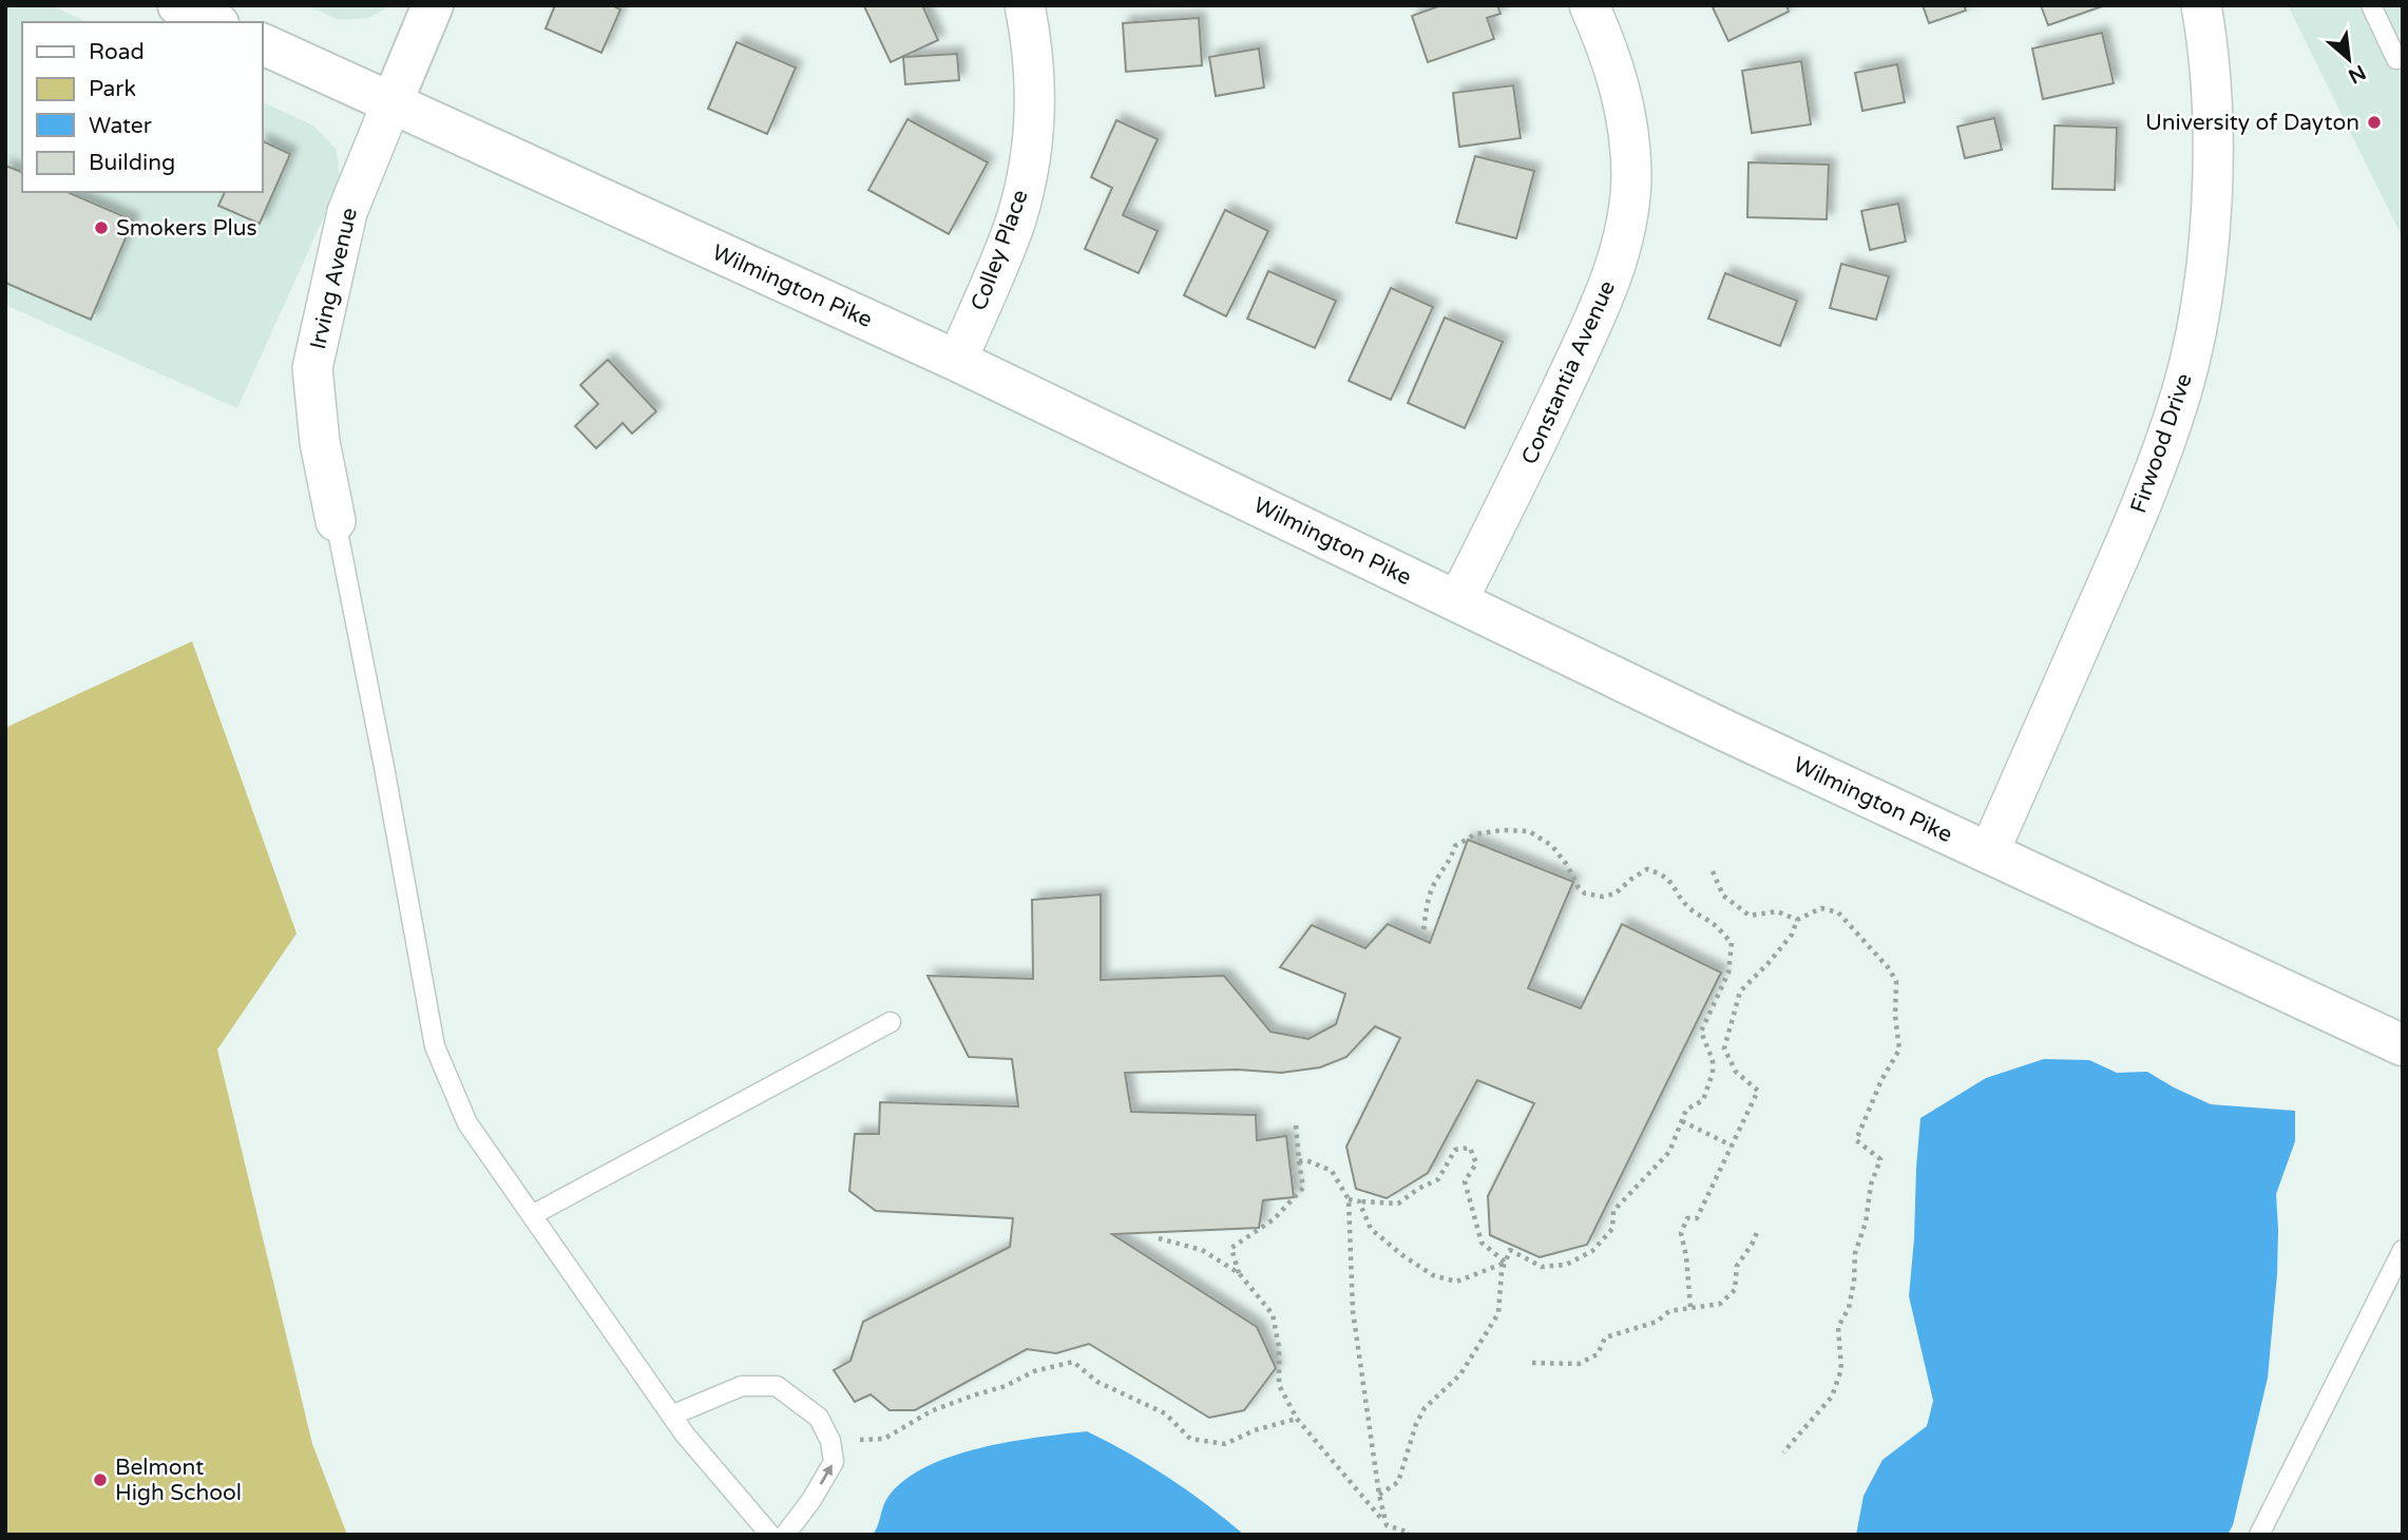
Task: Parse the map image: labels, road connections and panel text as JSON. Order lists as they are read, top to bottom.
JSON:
{
  "streets": {
    "main road": ["Irving Avenue", "Wilmington Pike"],
    "street": ["Colley Place", "Constantia Avenue", "Firwood Drive"]
  },
  "crossings": [
    ["Colley Place", "Wilmington Pike"],
    ["Irving Avenue", "Wilmington Pike"],
    ["Wilmington Pike", "Constantia Avenue"],
    ["Wilmington Pike", "Firwood Drive"]
  ],
  "places": ["University of Dayton", "Smokers Plus", "Belmont High School"],
  "legend": [
    "Road",
    "Park",
    "Water",
    "Building"
  ],
  "north": "bottom right"
}
